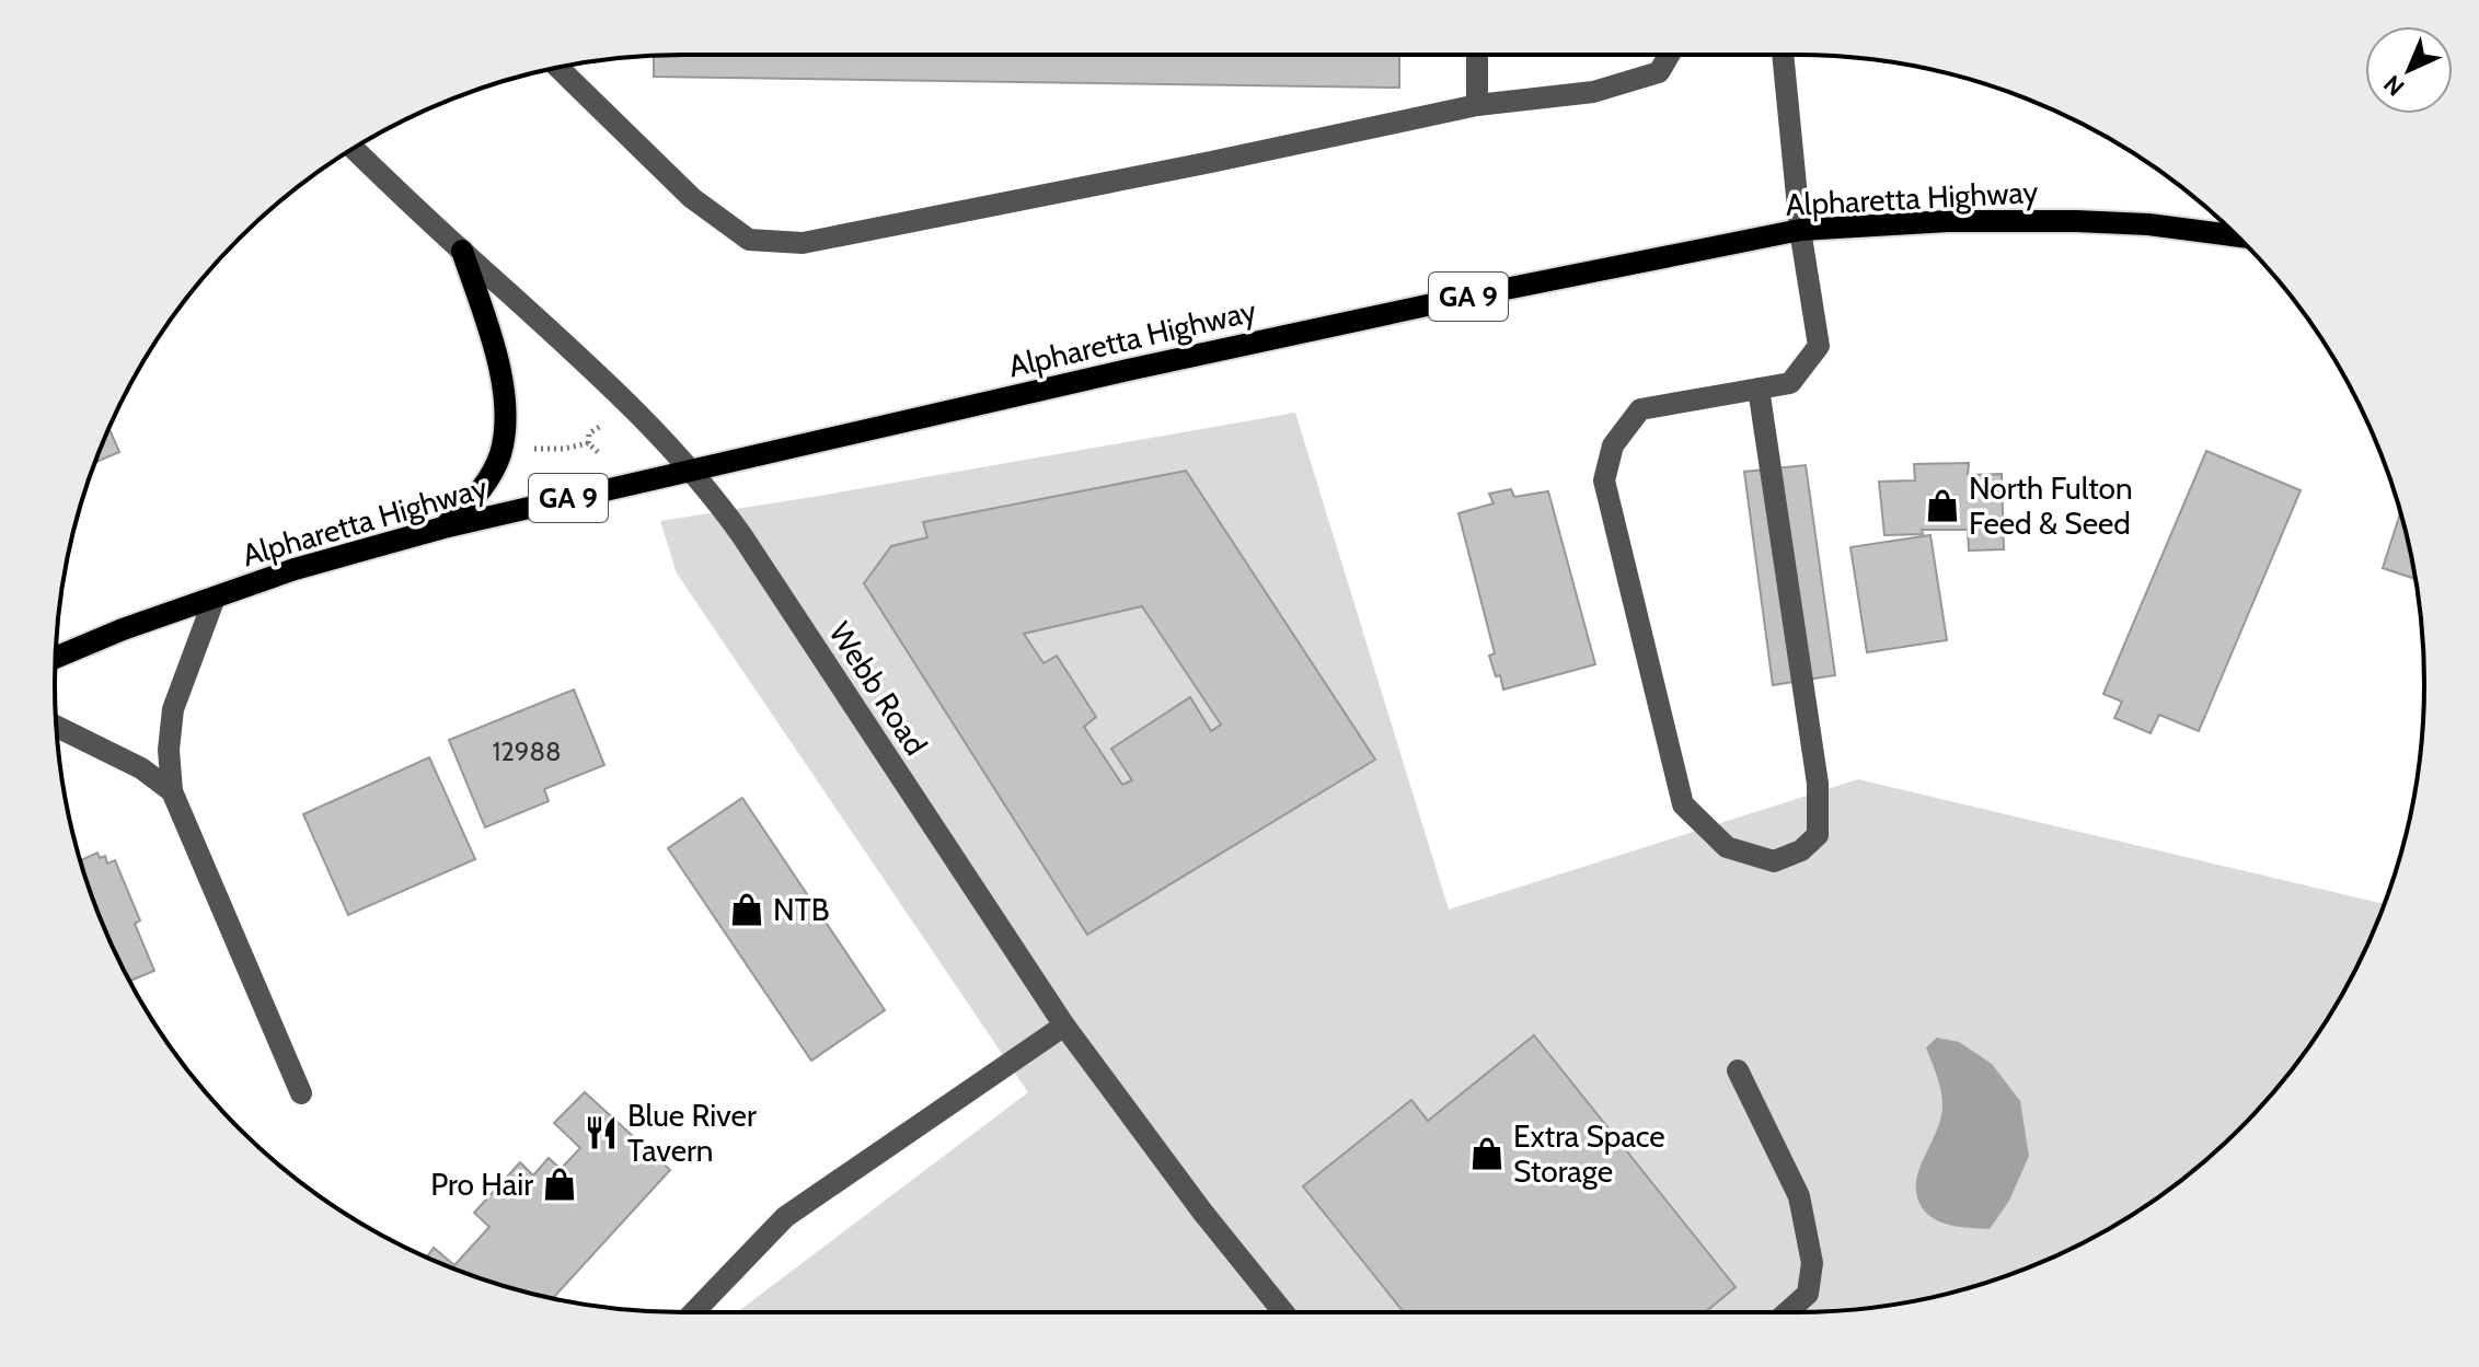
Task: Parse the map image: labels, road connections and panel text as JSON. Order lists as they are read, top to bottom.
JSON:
{
  "streets": {
    "main road": ["Alpharetta Highway", "GA 9"],
    "street": ["Webb Road"]
  },
  "crossings": [
    ["Alpharetta Highway", "Webb Road"]
  ],
  "places": {
    "shop": [
      "North Fulton Feed & Seed",
      "NTB",
      "Extra Space Storage",
      "Pro Hair"
    ],
    "restaurant": ["Blue River Tavern"]
  },
  "house_numbers": ["12988"],
  "north": "bottom left"
}
